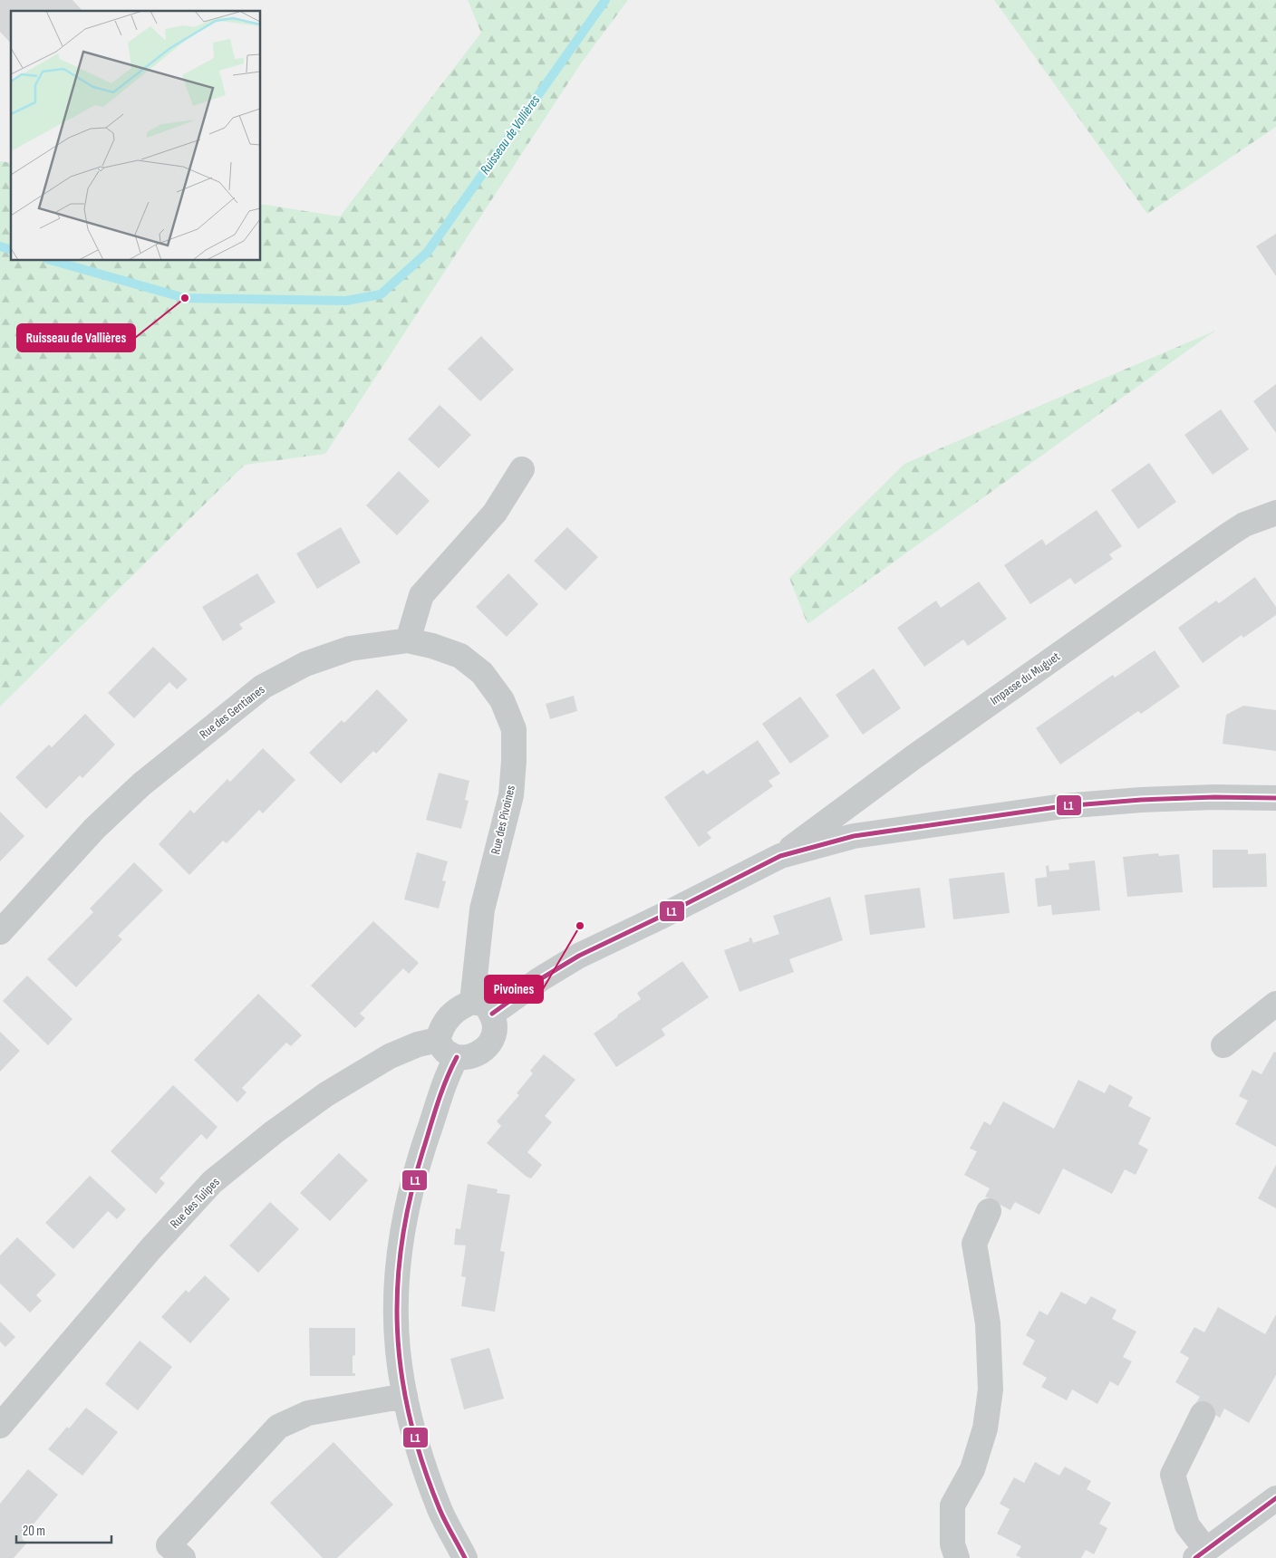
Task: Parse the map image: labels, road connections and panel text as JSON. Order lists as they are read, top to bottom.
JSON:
{
  "streets": {
    "street": [
      "Impasse du Muguet",
      "Rue des Gentianes",
      "Rue des Pivoines",
      "Rue des Tulipes"
    ]
  },
  "crossings": [
    ["Rue des Gentianes", "Rue des Pivoines"],
    ["Rue des Pivoines", "Rue des Tulipes"]
  ],
  "water": ["Ruisseau de Vallières"],
  "places": ["Ruisseau de Vallières", "Pivoines"],
  "lines": ["transit line L1"],
  "scale_bar": "20 m"
}
